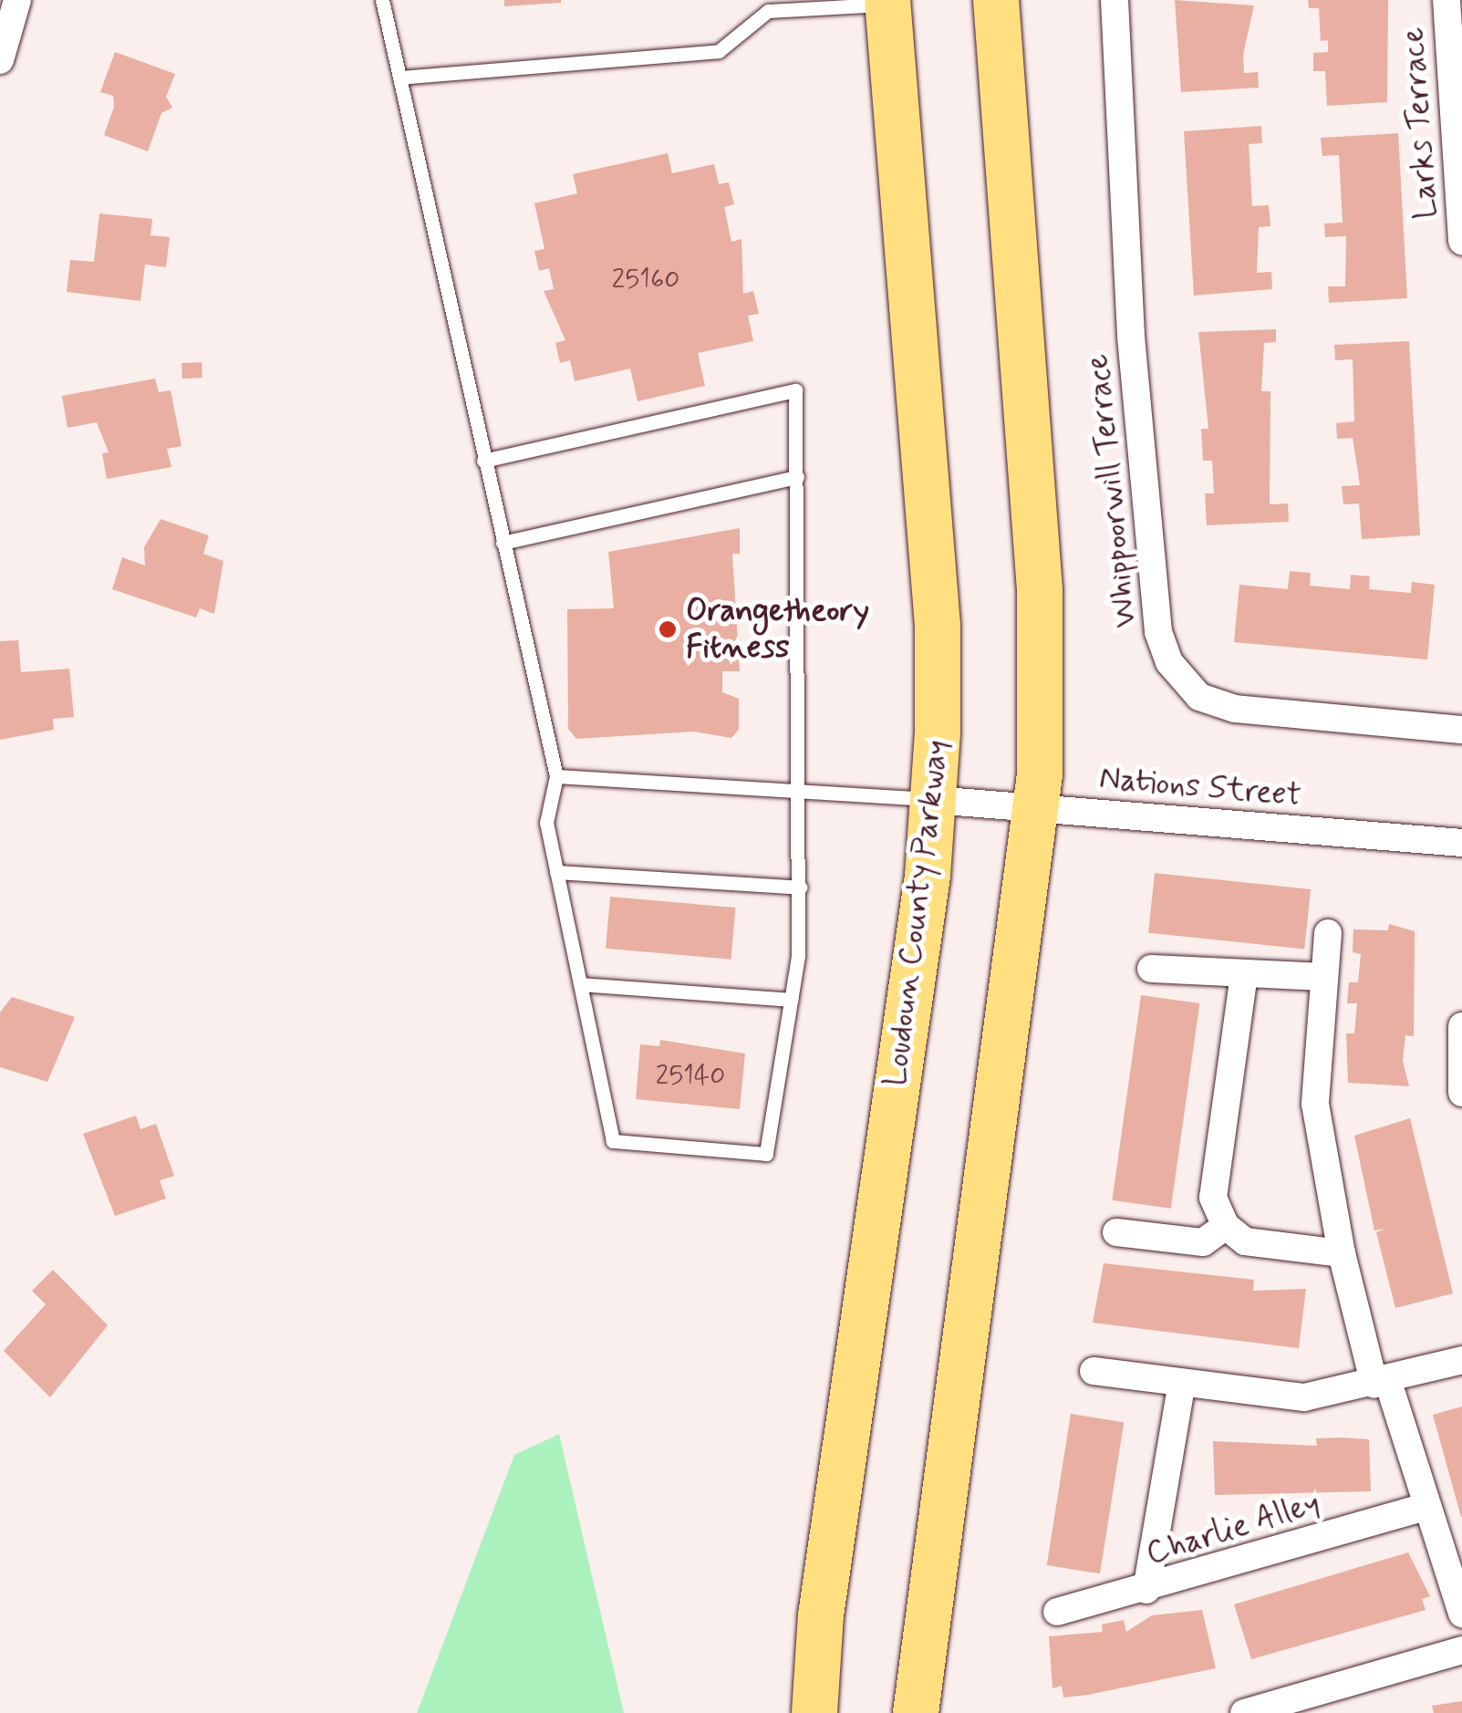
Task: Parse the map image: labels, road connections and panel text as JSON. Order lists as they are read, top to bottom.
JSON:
{
  "streets": {
    "main road": ["Loudoun County Parkway"],
    "street": [
      "Larks Terrace",
      "Whippoorwill Terrace",
      "Nations Street",
      "Charlie Alley"
    ]
  },
  "crossings": [
    ["Nations Street", "Loudoun County Parkway"]
  ],
  "places": ["Orangetheory Fitness"],
  "house_numbers": ["25160", "25140"]
}
